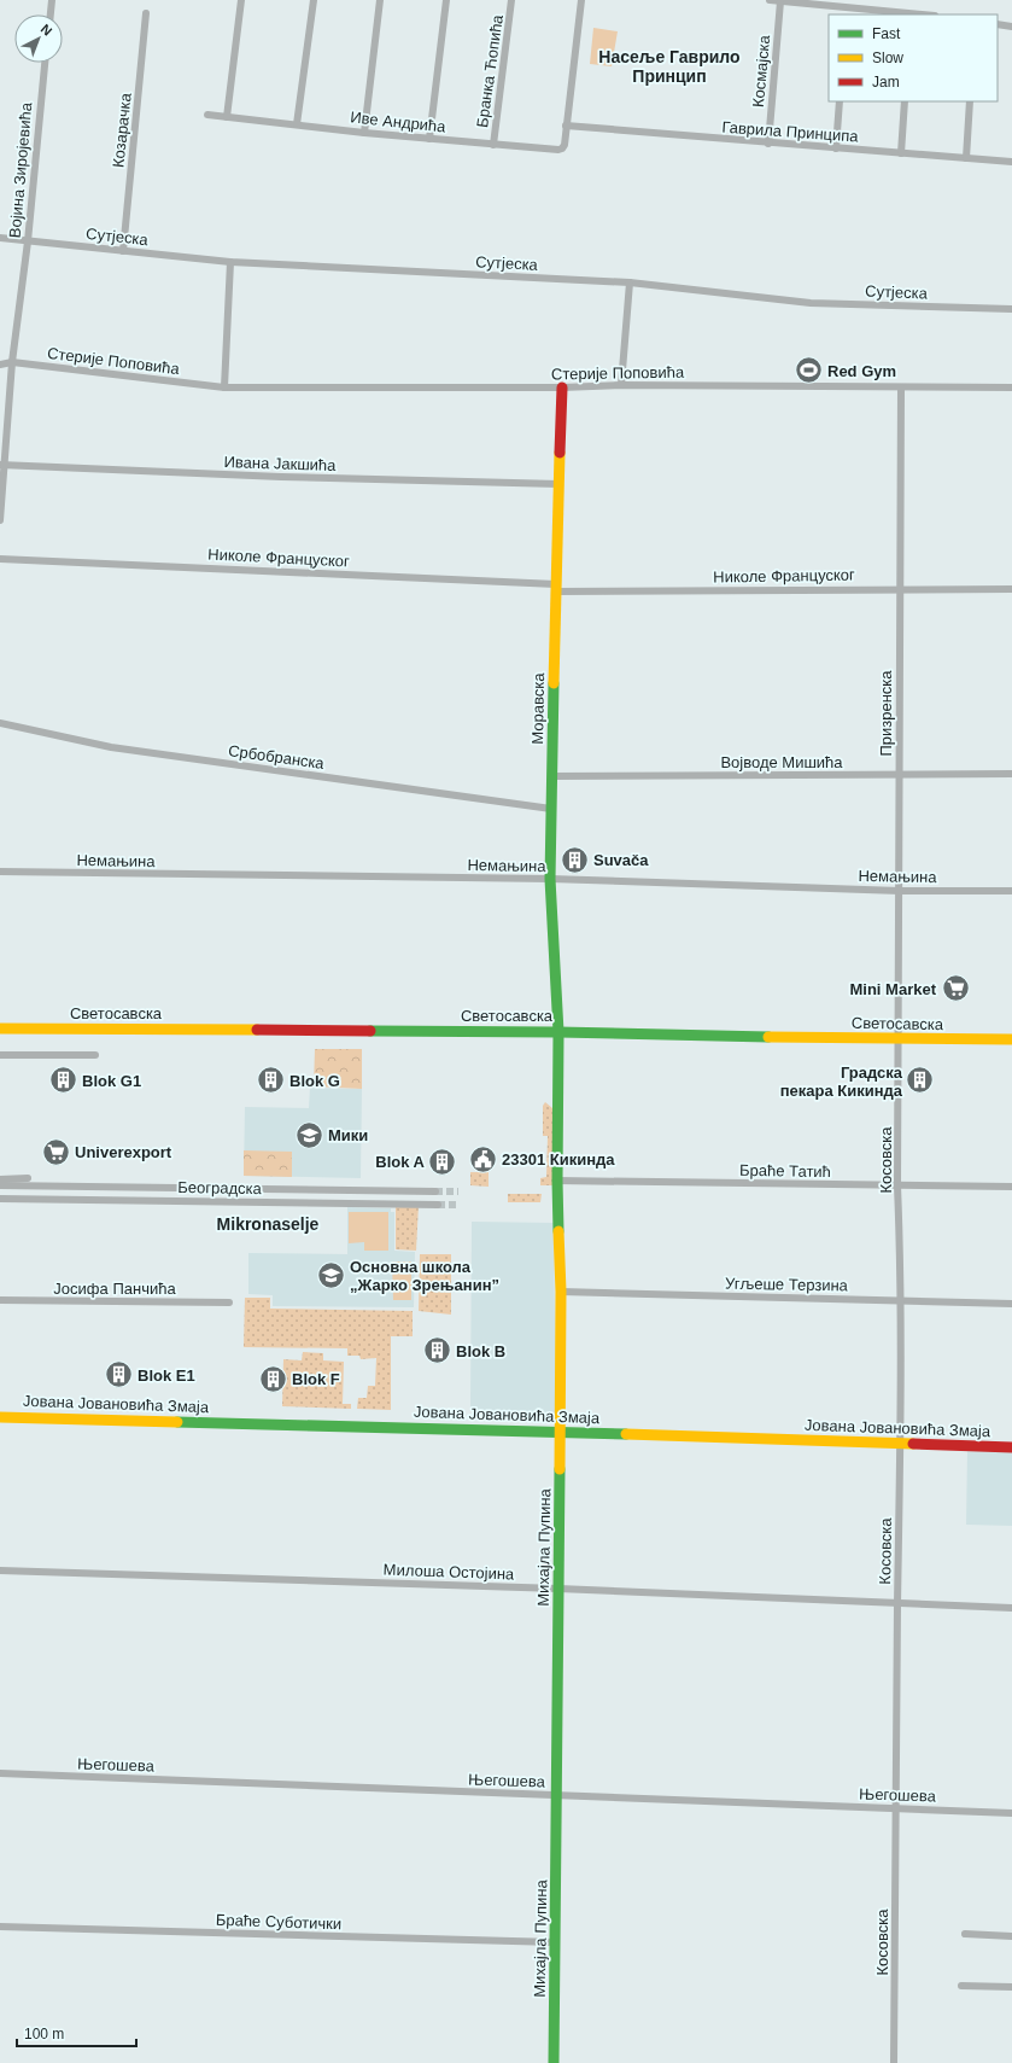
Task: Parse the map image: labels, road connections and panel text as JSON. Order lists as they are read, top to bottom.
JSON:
{
  "streets": {
    "street": [
      "Бранка Ћопића",
      "Космајска",
      "Иве Андрића",
      "Козарачка",
      "Гаврила Принципа",
      "Војина Зиројевића",
      "Сутјеска",
      "Стерије Поповића",
      "Ивана Јакшића",
      "Николе Француског",
      "Моравска",
      "Призренска",
      "Србобранска",
      "Војводе Мишића",
      "Немањина",
      "Светосавска",
      "Косовска",
      "Браће Татић",
      "Београдска",
      "Угљеше Терзина",
      "Јосифа Панчића",
      "Јована Јовановића Змаја",
      "Михајла Пупина",
      "Милоша Остојина",
      "Његошева",
      "Браће Суботички"
    ]
  },
  "crossings": [
    ["Бранка Ћопића", "Иве Андрића"],
    ["Космајска", "Гаврила Принципа"],
    ["Иве Андрића", "Гаврила Принципа"],
    ["Козарачка", "Сутјеска"],
    ["Војина Зиројевића", "Сутјеска"],
    ["Војина Зиројевића", "Стерије Поповића"],
    ["Војина Зиројевића", "Ивана Јакшића"],
    ["Стерије Поповића", "Моравска"],
    ["Стерије Поповића", "Призренска"],
    ["Ивана Јакшића", "Моравска"],
    ["Николе Француског", "Моравска"],
    ["Николе Француског", "Призренска"],
    ["Моравска", "Србобранска"],
    ["Моравска", "Војводе Мишића"],
    ["Моравска", "Немањина"],
    ["Моравска", "Светосавска"],
    ["Моравска", "Михајла Пупина"],
    ["Призренска", "Војводе Мишића"],
    ["Призренска", "Немањина"],
    ["Призренска", "Светосавска"],
    ["Призренска", "Косовска"],
    ["Светосавска", "Косовска"],
    ["Светосавска", "Михајла Пупина"],
    ["Косовска", "Браће Татић"],
    ["Косовска", "Угљеше Терзина"],
    ["Косовска", "Јована Јовановића Змаја"],
    ["Косовска", "Милоша Остојина"],
    ["Косовска", "Његошева"],
    ["Браће Татић", "Михајла Пупина"],
    ["Угљеше Терзина", "Михајла Пупина"],
    ["Јована Јовановића Змаја", "Михајла Пупина"],
    ["Михајла Пупина", "Милоша Остојина"],
    ["Михајла Пупина", "Његошева"],
    ["Михајла Пупина", "Браће Суботички"]
  ],
  "districts": ["Насеље Гаврило Принцип", "Mikronaselje"],
  "places": {
    "sports": ["Red Gym"],
    "building": [
      "Suvača",
      "Blok G1",
      "Blok G",
      "Градска пекара Кикинда",
      "Blok A",
      "Blok B",
      "Blok E1",
      "Blok F"
    ],
    "supermarket": ["Mini Market", "Univerexport"],
    "school or university": ["Мики", "Основна школа „Жарко Зрењанин”"],
    "public building": ["23301 Кикинда"]
  },
  "legend": ["Fast", "Slow", "Jam"],
  "scale_bar": "100 m",
  "north": "top right"
}
